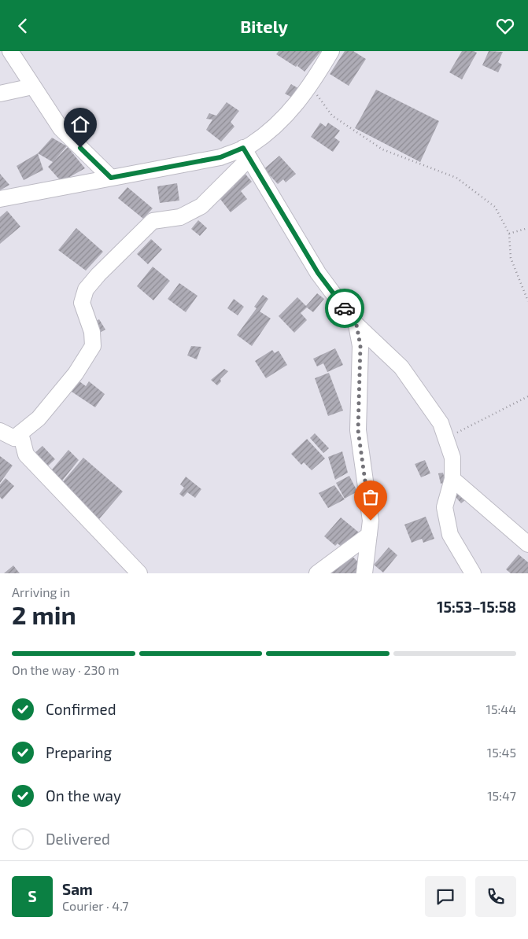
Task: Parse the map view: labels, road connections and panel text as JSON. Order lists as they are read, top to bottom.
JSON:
{
  "page": {
    "header": "Bitely",
    "heading": ["2 min", "Arriving in", "15:53–15:58"],
    "panel": ["Sam", "Courier · 4.7"],
    "bar": "On the way · 230 m",
    "list": [
      ["Confirmed", "15:44"],
      ["Preparing", "15:45"],
      ["On the way", "15:47"],
      "Delivered"
    ],
    "round": "S"
  }
}
